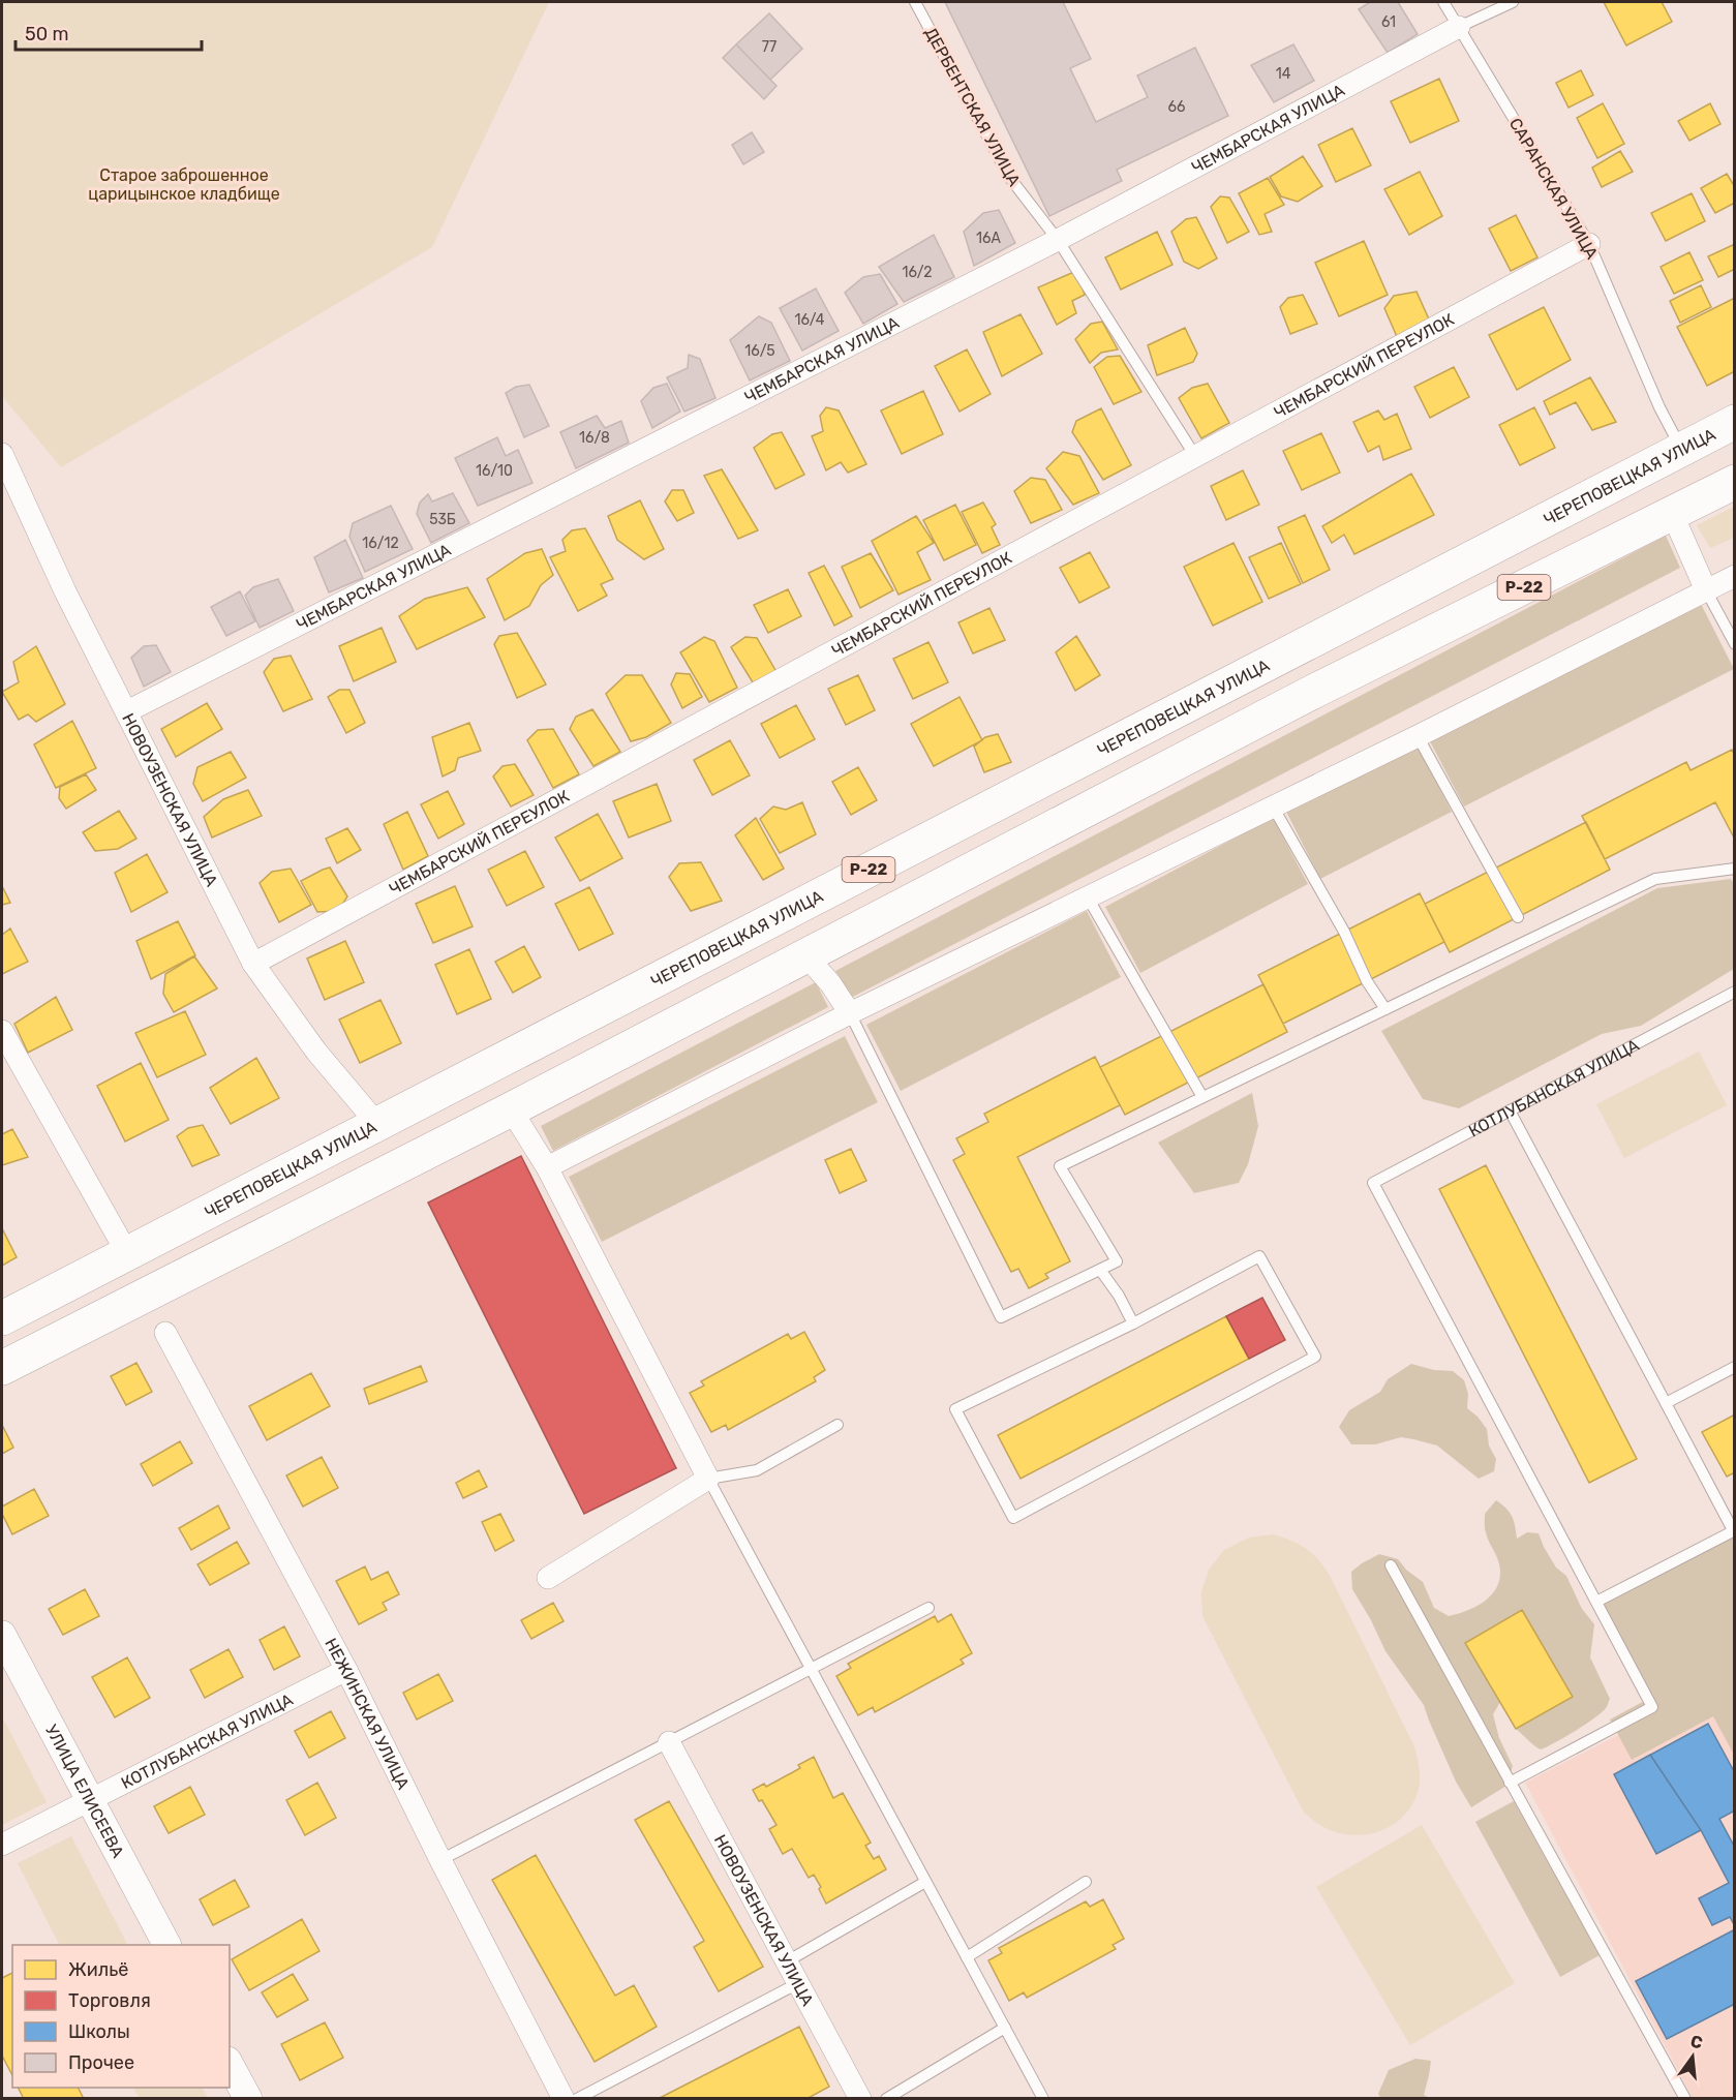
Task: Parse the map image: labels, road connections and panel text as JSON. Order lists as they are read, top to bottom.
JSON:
{
  "streets": {
    "highway": ["ЧЕРЕПОВЕЦКАЯ УЛИЦА", "Р-22"],
    "street": [
      "ЧЕМБАРСКАЯ УЛИЦА",
      "ЧЕМБАРСКИЙ ПЕРЕУЛОК",
      "НОВОУЗЕНСКАЯ УЛИЦА",
      "КОТЛУБАНСКАЯ УЛИЦА",
      "НЕЖИНСКАЯ УЛИЦА",
      "УЛИЦА ЕЛИСЕЕВА"
    ],
    "lane": ["ДЕРБЕНТСКАЯ УЛИЦА", "САРАНСКАЯ УЛИЦА"]
  },
  "crossings": [
    ["ДЕРБЕНТСКАЯ УЛИЦА", "ЧЕМБАРСКАЯ УЛИЦА"],
    ["ДЕРБЕНТСКАЯ УЛИЦА", "ЧЕМБАРСКИЙ ПЕРЕУЛОК"],
    ["ЧЕМБАРСКАЯ УЛИЦА", "САРАНСКАЯ УЛИЦА"],
    ["ЧЕМБАРСКАЯ УЛИЦА", "НОВОУЗЕНСКАЯ УЛИЦА"],
    ["САРАНСКАЯ УЛИЦА", "ЧЕМБАРСКИЙ ПЕРЕУЛОК"],
    ["САРАНСКАЯ УЛИЦА", "ЧЕРЕПОВЕЦКАЯ УЛИЦА"],
    ["ЧЕМБАРСКИЙ ПЕРЕУЛОК", "НОВОУЗЕНСКАЯ УЛИЦА"],
    ["ЧЕРЕПОВЕЦКАЯ УЛИЦА", "НОВОУЗЕНСКАЯ УЛИЦА"],
    ["КОТЛУБАНСКАЯ УЛИЦА", "НЕЖИНСКАЯ УЛИЦА"],
    ["КОТЛУБАНСКАЯ УЛИЦА", "УЛИЦА ЕЛИСЕЕВА"]
  ],
  "parks": ["Старое заброшенное царицынское кладбище"],
  "house_numbers": [
    "61",
    "77",
    "14",
    "66",
    "16А",
    "16/2",
    "16/4",
    "16/5",
    "16/8",
    "16/10",
    "53Б",
    "16/12"
  ],
  "legend": [
    "Жильё",
    "Торговля",
    "Школы",
    "Прочее"
  ],
  "scale_bar": "50 m",
  "north": "top"
}
